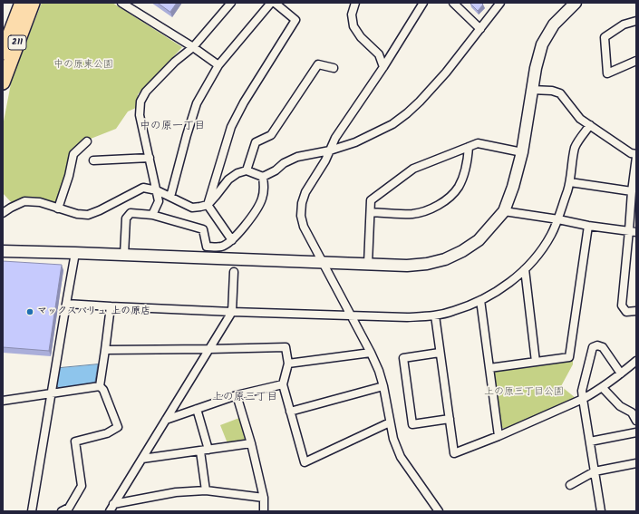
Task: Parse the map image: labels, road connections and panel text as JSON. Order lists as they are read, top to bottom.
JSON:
{
  "streets": {
    "highway": ["211"]
  },
  "districts": ["中の原一丁目", "上の原三丁目"],
  "parks": ["中の原東公園", "上の原三丁目公園"],
  "places": ["マックスバリュ 上の原店"]
}
